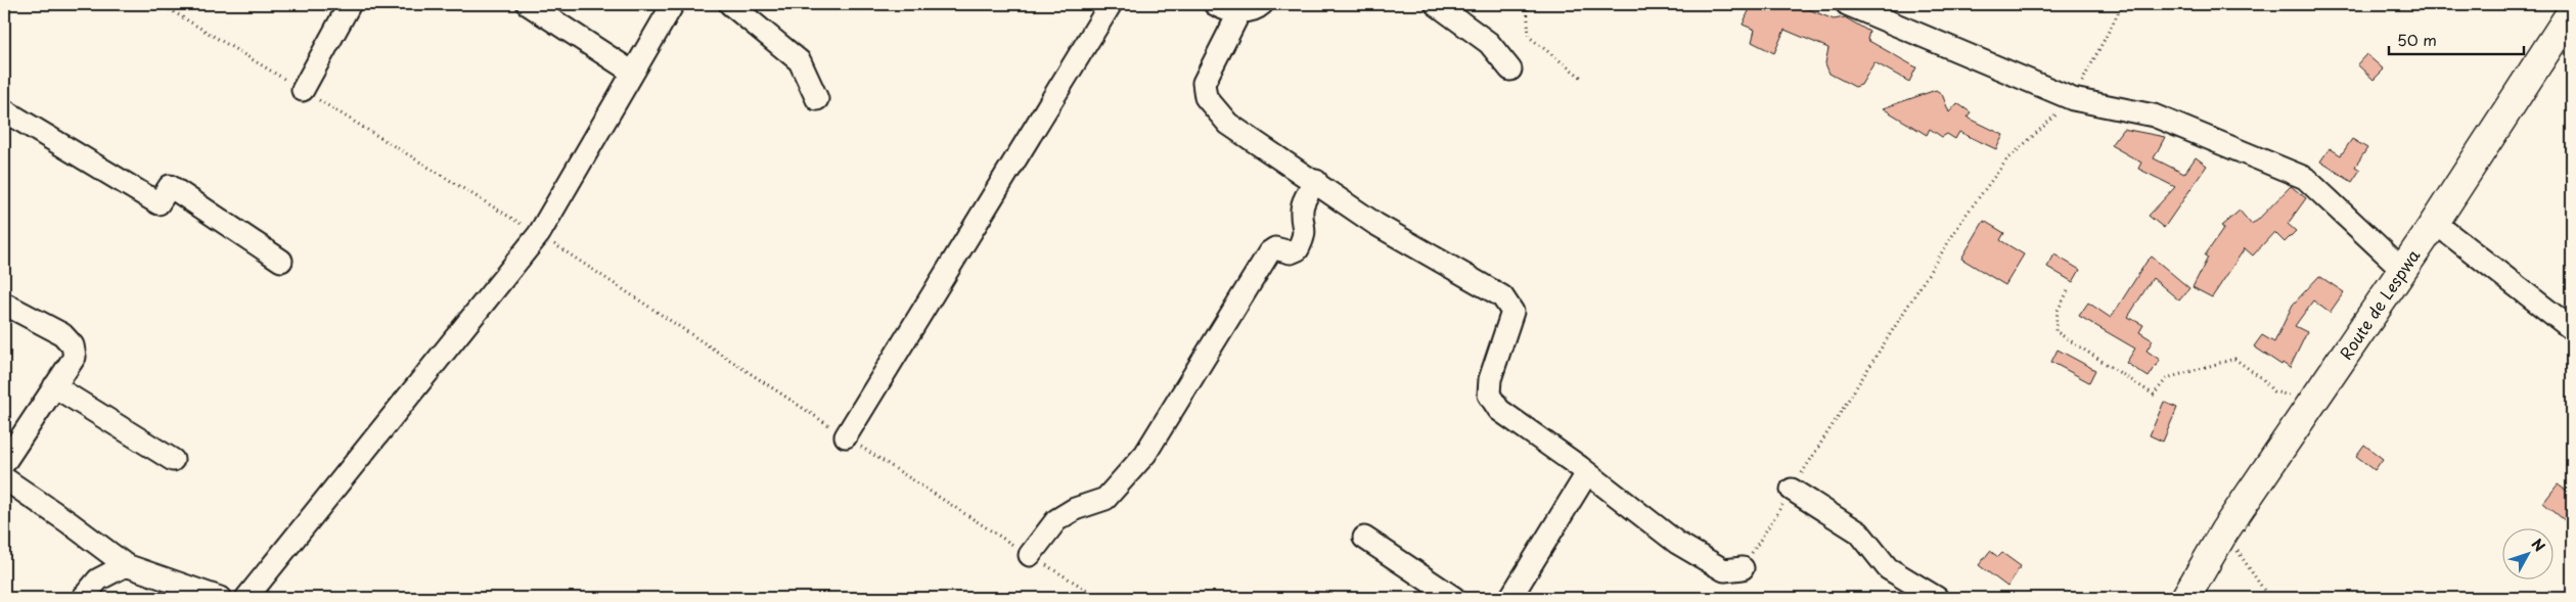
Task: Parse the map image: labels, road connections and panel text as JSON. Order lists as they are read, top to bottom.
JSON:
{
  "streets": {
    "street": ["Route de Lespwa"]
  },
  "scale_bar": "50 m",
  "north": "top right"
}
